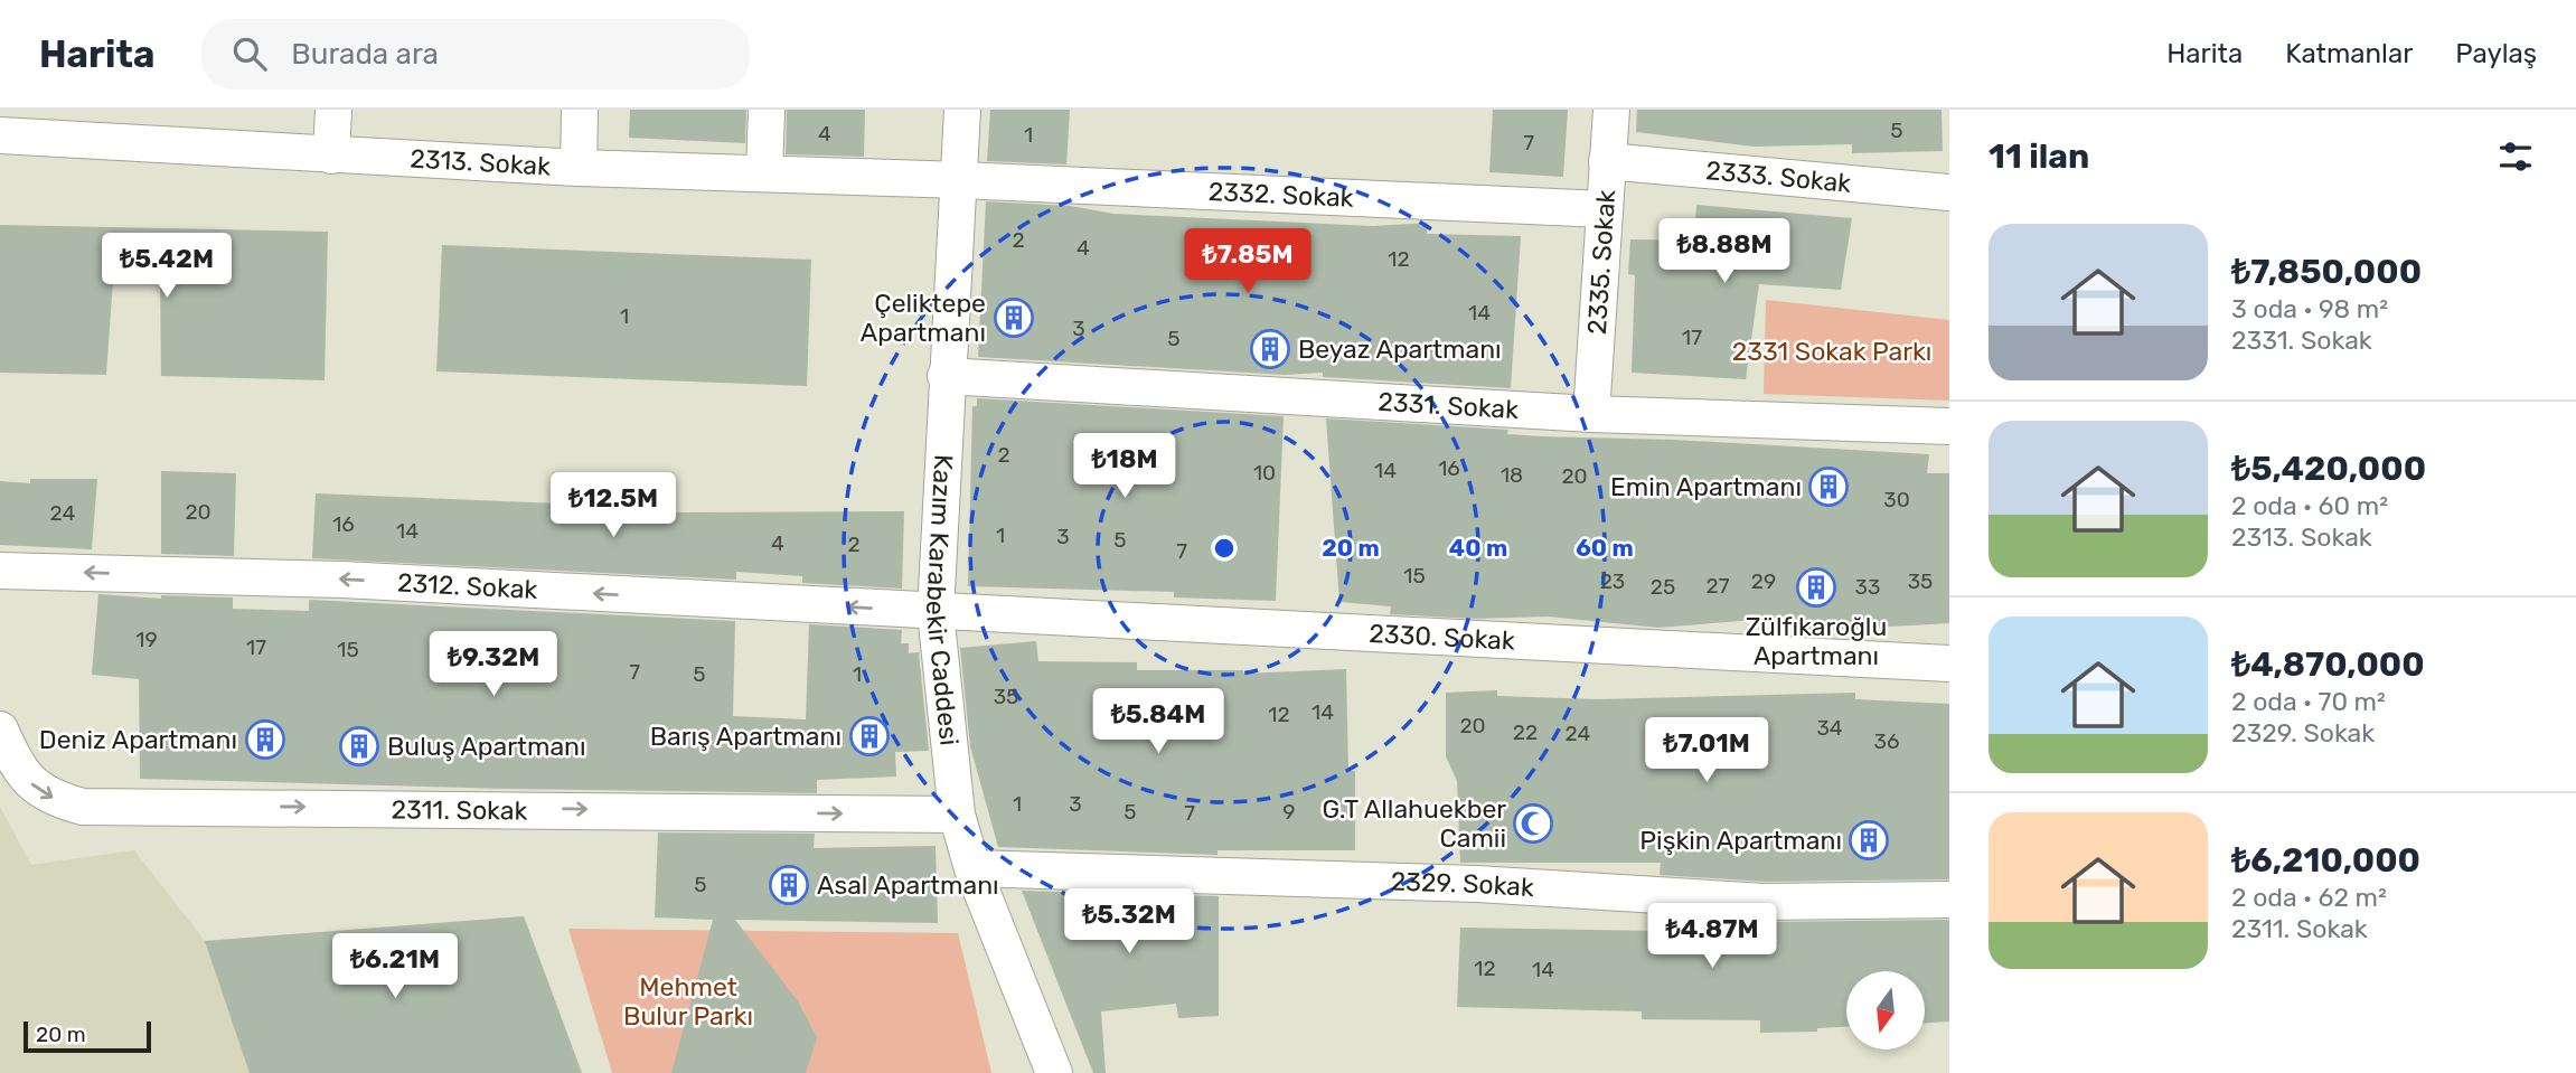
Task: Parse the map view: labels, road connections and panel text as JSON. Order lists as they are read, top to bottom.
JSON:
{
  "streets": {
    "street": [
      "2313. Sokak",
      "2333. Sokak",
      "2332. Sokak",
      "2335. Sokak",
      "2331. Sokak",
      "2312. Sokak",
      "Kazım Karabekir Caddesi",
      "2330. Sokak",
      "2311. Sokak",
      "2329. Sokak"
    ]
  },
  "crossings": [
    ["2313. Sokak", "2332. Sokak"],
    ["2313. Sokak", "Kazım Karabekir Caddesi"],
    ["2333. Sokak", "2335. Sokak"],
    ["2332. Sokak", "2335. Sokak"],
    ["2332. Sokak", "Kazım Karabekir Caddesi"],
    ["2335. Sokak", "2331. Sokak"],
    ["2331. Sokak", "Kazım Karabekir Caddesi"],
    ["2312. Sokak", "Kazım Karabekir Caddesi"],
    ["2312. Sokak", "2330. Sokak"],
    ["Kazım Karabekir Caddesi", "2330. Sokak"],
    ["Kazım Karabekir Caddesi", "2311. Sokak"],
    ["Kazım Karabekir Caddesi", "2329. Sokak"]
  ],
  "one_way": ["2312. Sokak", "2311. Sokak"],
  "parks": ["2331 Sokak Parkı", "Mehmet Bulur Parkı"],
  "places": {
    "building": [
      "Çeliktepe Apartmanı",
      "Beyaz Apartmanı",
      "Emin Apartmanı",
      "Zülfıkaroğlu Apartmanı",
      "Barış Apartmanı",
      "Deniz Apartmanı",
      "Buluş Apartmanı",
      "Pişkin Apartmanı",
      "Asal Apartmanı"
    ],
    "mosque": ["G.T Allahuekber Camii"]
  },
  "house_numbers": [
    "5",
    "4",
    "1",
    "7",
    "2",
    "4",
    "12",
    "14",
    "1",
    "3",
    "17",
    "5",
    "2",
    "16",
    "14",
    "10",
    "18",
    "20",
    "30",
    "20",
    "24",
    "16",
    "14",
    "1",
    "3",
    "5",
    "4",
    "2",
    "7",
    "15",
    "23",
    "29",
    "35",
    "27",
    "25",
    "33",
    "19",
    "17",
    "15",
    "7",
    "5",
    "1",
    "35",
    "14",
    "12",
    "20",
    "34",
    "22",
    "24",
    "36",
    "1",
    "3",
    "5",
    "9",
    "7",
    "5",
    "12",
    "14"
  ],
  "scale_bar": "20 m",
  "north": "bottom",
  "page": {
    "header": "Harita",
    "search": "Burada ara",
    "nav": ["Harita", "Katmanlar", "Paylaş"],
    "heading": "11 ilan",
    "list": [
      {
        "name": "₺7,850,000",
        "note": "3 oda · 98 m² · 2331. Sokak"
      },
      {
        "name": "₺5,420,000",
        "note": "2 oda · 60 m² · 2313. Sokak"
      },
      {
        "name": "₺4,870,000",
        "note": "2 oda · 70 m² · 2329. Sokak"
      },
      {
        "name": "₺6,210,000",
        "note": "2 oda · 62 m² · 2311. Sokak"
      }
    ],
    "price": [
      "₺8.88M",
      "₺7.85M",
      "₺5.42M",
      "₺18M",
      "₺12.5M",
      "₺9.32M",
      "₺5.84M",
      "₺7.01M",
      "₺5.32M",
      "₺4.87M",
      "₺6.21M"
    ],
    "scale": "20 m"
  },
  "rings": ["20 m", "40 m", "60 m"]
}
